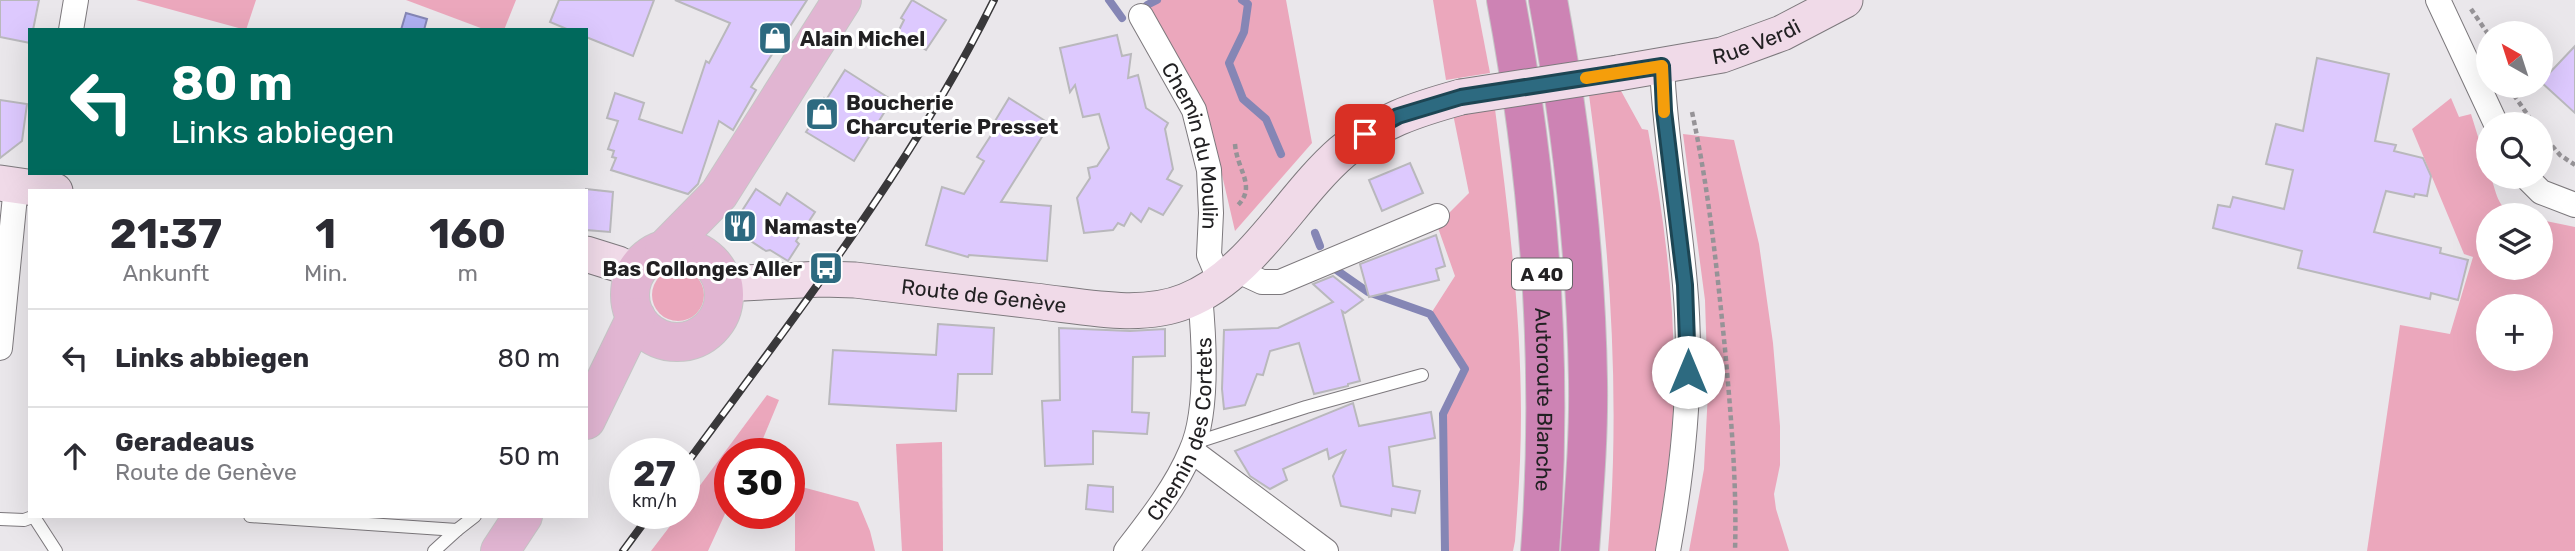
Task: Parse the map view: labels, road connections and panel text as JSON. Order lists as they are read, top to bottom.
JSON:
{
  "streets": {
    "highway": ["A 40", "Autoroute Blanche"],
    "street": [
      "Rue Verdi",
      "Chemin du Moulin",
      "Route de Genève",
      "Chemin des Cortets"
    ]
  },
  "crossings": [
    ["Rue Verdi", "Route de Genève"],
    ["Chemin du Moulin", "Route de Genève"],
    ["Chemin du Moulin", "Chemin des Cortets"],
    ["Route de Genève", "Chemin des Cortets"]
  ],
  "places": {
    "shop": ["Alain Michel", "Boucherie Charcuterie Presset"],
    "restaurant": ["Namaste"],
    "bus stop": ["Bas Collonges Aller"]
  },
  "north": "top left",
  "page": {
    "map_buttons": "+",
    "turn": ["80 m", "Links abbiegen"],
    "eta": [
      "21:37",
      "Ankunft",
      "1",
      "Min.",
      "160",
      "m"
    ],
    "list": [
      {
        "name": "Links abbiegen",
        "value": "80 m"
      },
      {
        "name": "Geradeaus",
        "note": "Route de Genève",
        "value": "50 m"
      }
    ],
    "speed": "27 km/h",
    "limit": "30"
  }
}
